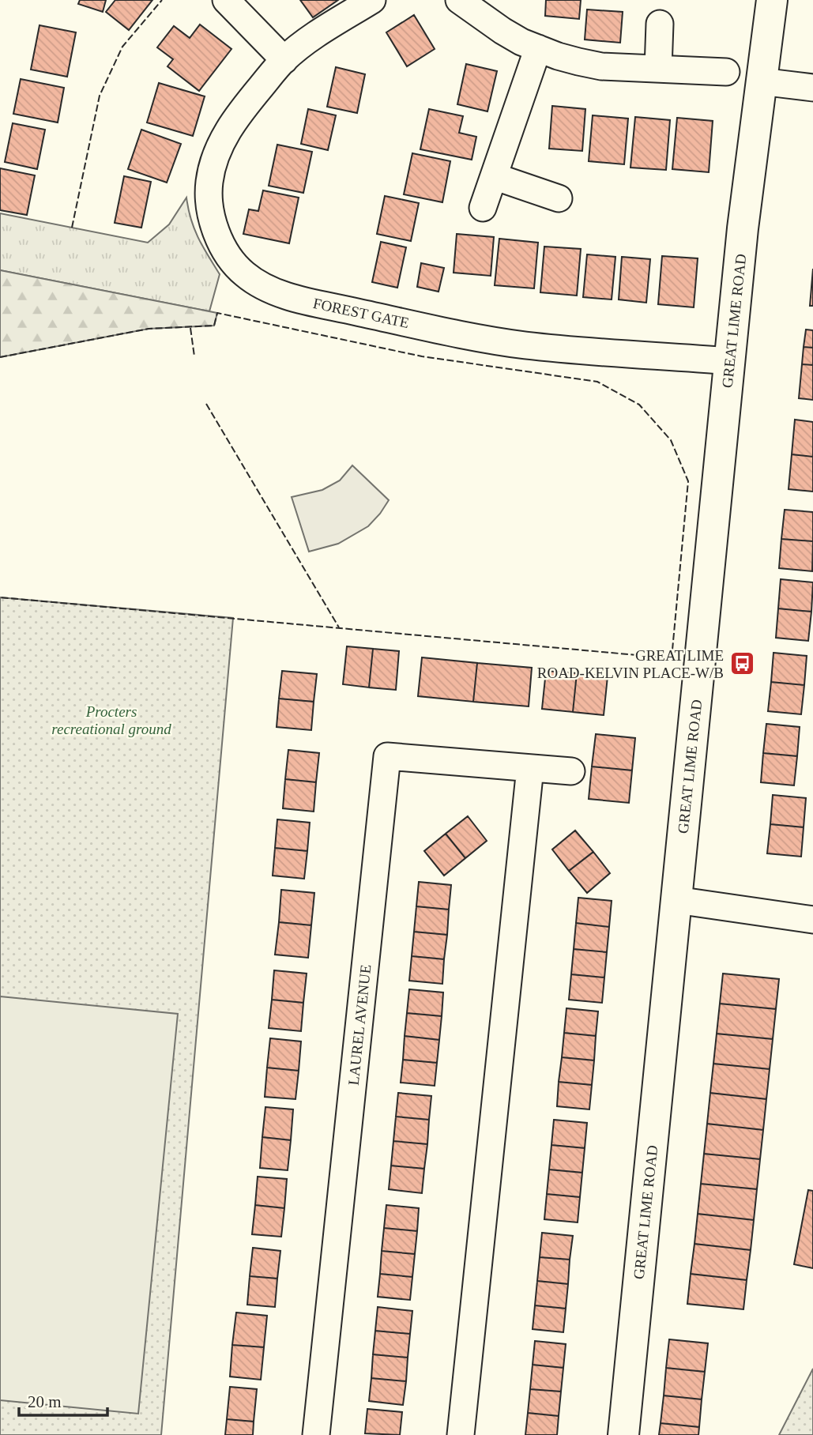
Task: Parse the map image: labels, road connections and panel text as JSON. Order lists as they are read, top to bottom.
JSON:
{
  "streets": {
    "main road": ["GREAT LIME ROAD"],
    "street": ["FOREST GATE", "LAUREL AVENUE"]
  },
  "crossings": [
    ["FOREST GATE", "GREAT LIME ROAD"]
  ],
  "parks": ["Procters recreational ground"],
  "places": {
    "bus stop": ["GREAT LIME ROAD-KELVIN PLACE-W/B"]
  },
  "scale_bar": "20 m"
}
